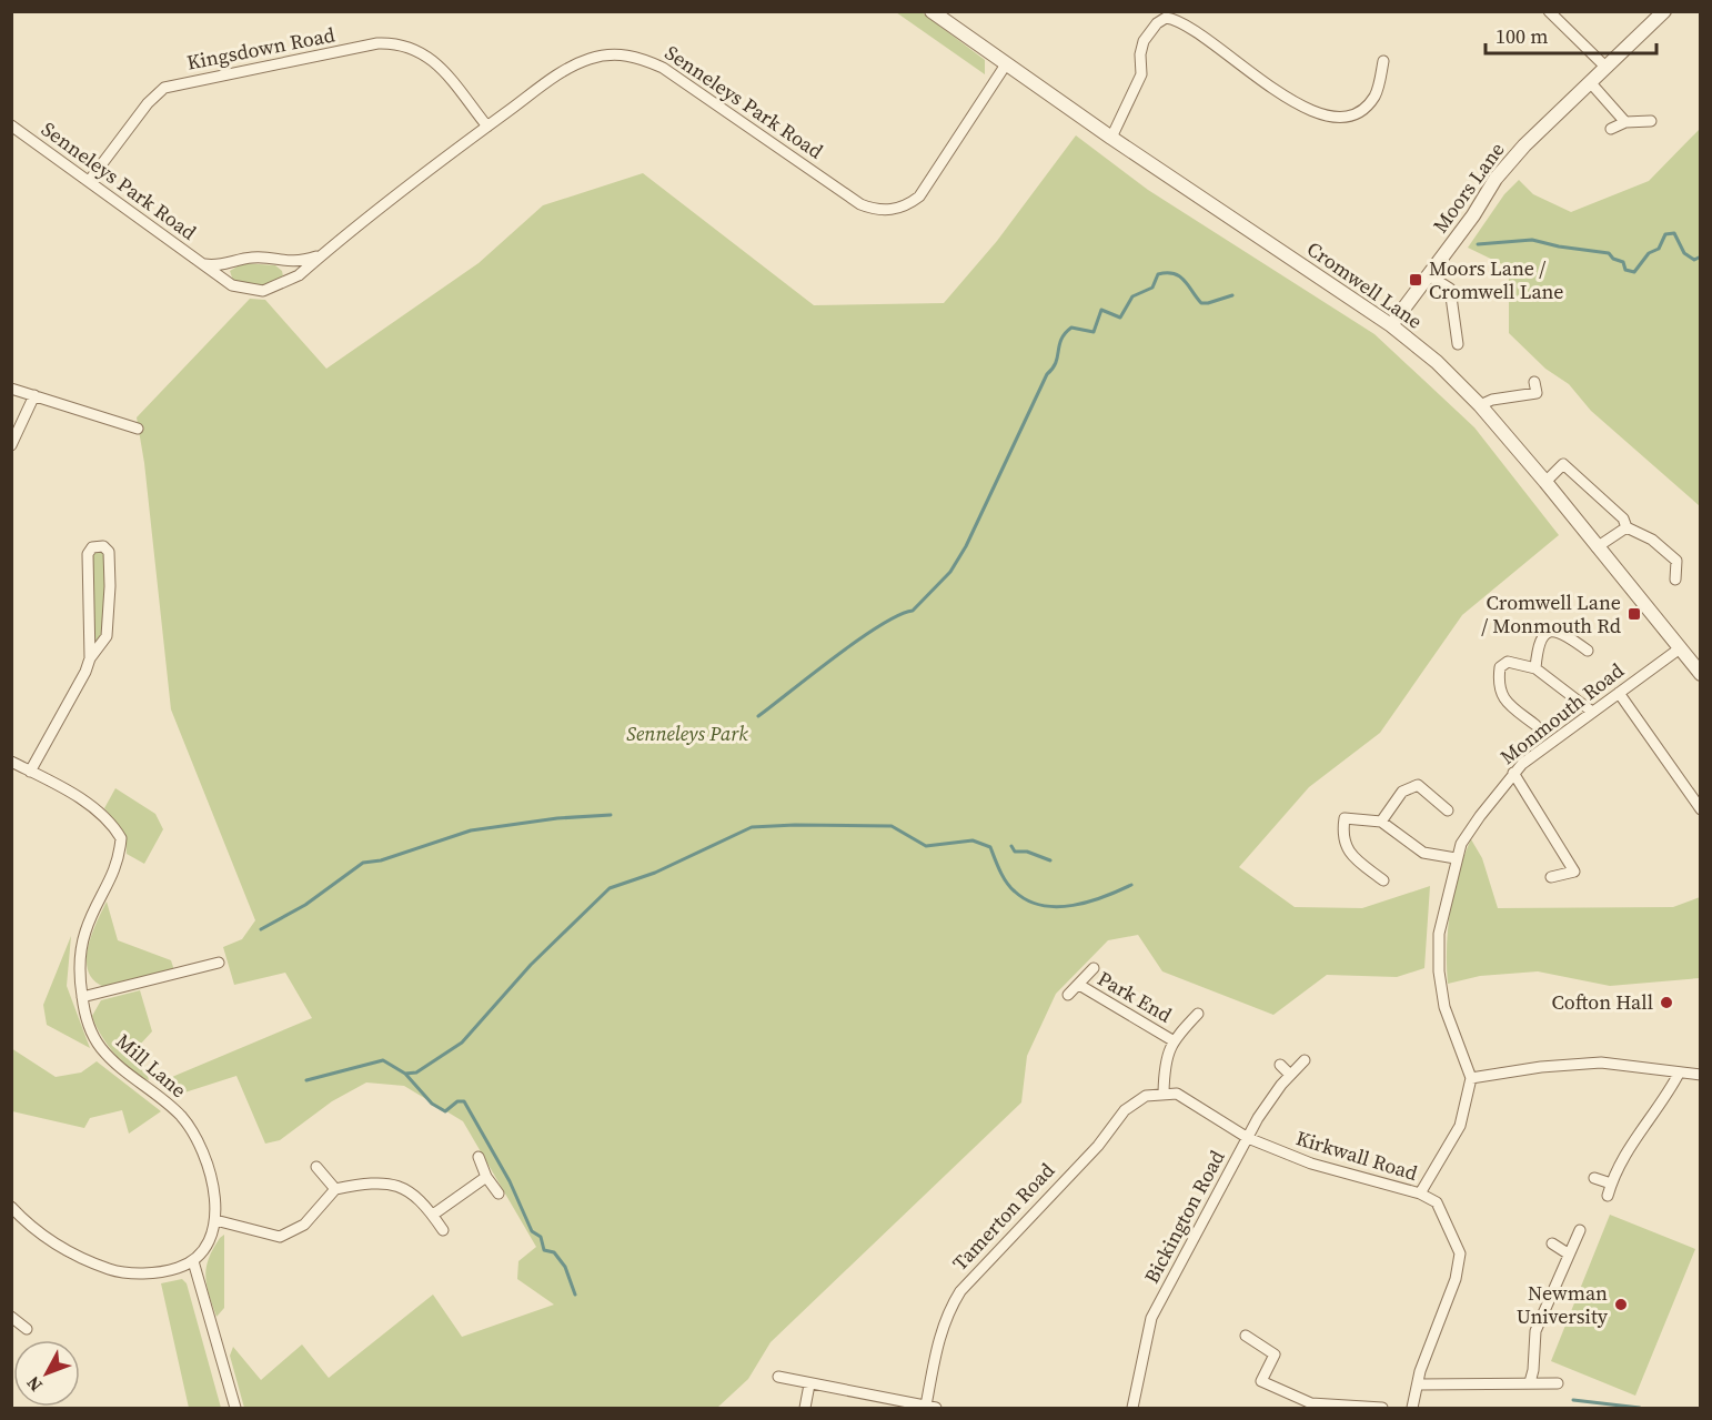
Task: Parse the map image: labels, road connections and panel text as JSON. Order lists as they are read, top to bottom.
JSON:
{
  "streets": {
    "street": [
      "Kingsdown Road",
      "Senneleys Park Road",
      "Moors Lane",
      "Cromwell Lane",
      "Monmouth Road",
      "Park End",
      "Mill Lane",
      "Kirkwall Road",
      "Tamerton Road",
      "Bickington Road"
    ]
  },
  "crossings": [
    ["Kingsdown Road", "Senneleys Park Road"],
    ["Senneleys Park Road", "Cromwell Lane"],
    ["Moors Lane", "Cromwell Lane"],
    ["Cromwell Lane", "Monmouth Road"],
    ["Kirkwall Road", "Bickington Road"],
    ["Tamerton Road", "Bickington Road"]
  ],
  "parks": ["Senneleys Park"],
  "places": {
    "transit": ["Moors Lane / Cromwell Lane", "Cromwell Lane / Monmouth Rd"],
    "other": ["Cofton Hall", "Newman University"]
  },
  "scale_bar": "100 m",
  "north": "bottom left"
}
